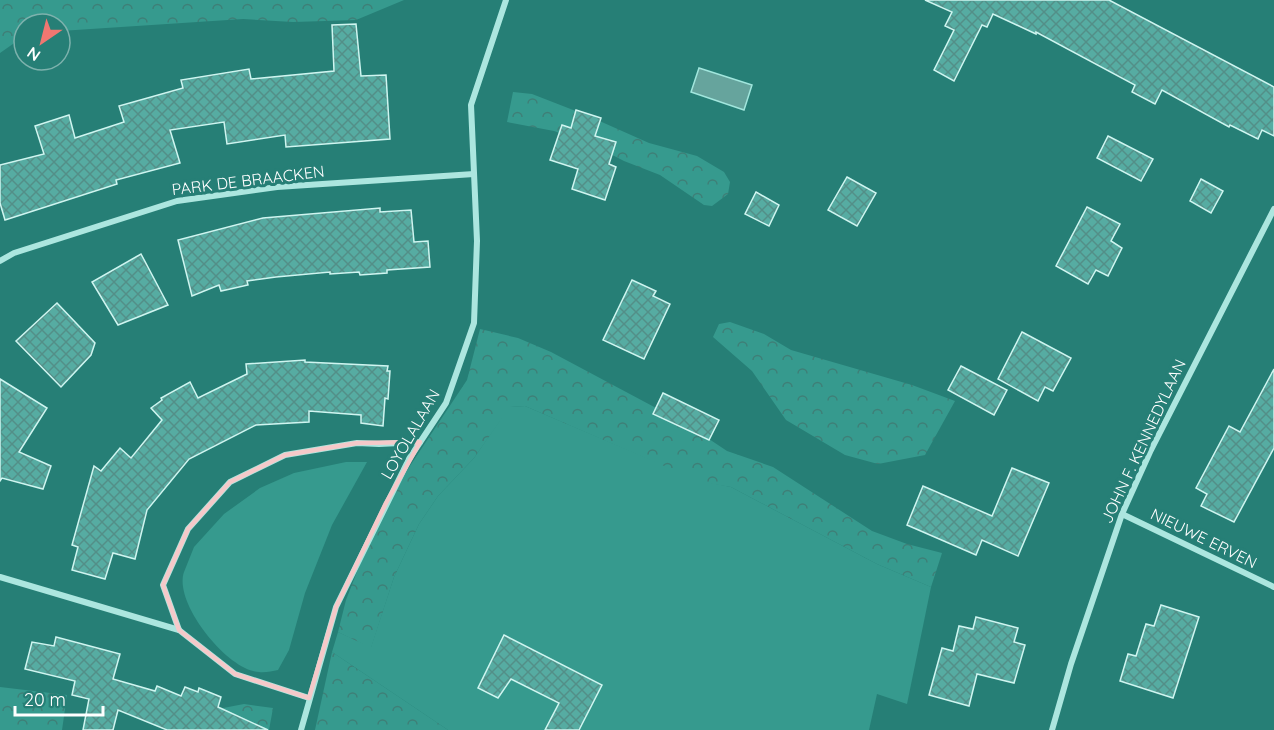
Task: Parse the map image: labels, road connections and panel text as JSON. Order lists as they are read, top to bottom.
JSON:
{
  "streets": {
    "street": [
      "PARK DE BRAACKEN",
      "LOYOLALAAN",
      "JOHN F. KENNEDYLAAN",
      "NIEUWE ERVEN"
    ]
  },
  "crossings": [
    ["PARK DE BRAACKEN", "LOYOLALAAN"],
    ["JOHN F. KENNEDYLAAN", "NIEUWE ERVEN"]
  ],
  "scale_bar": "20 m",
  "north": "bottom left"
}
